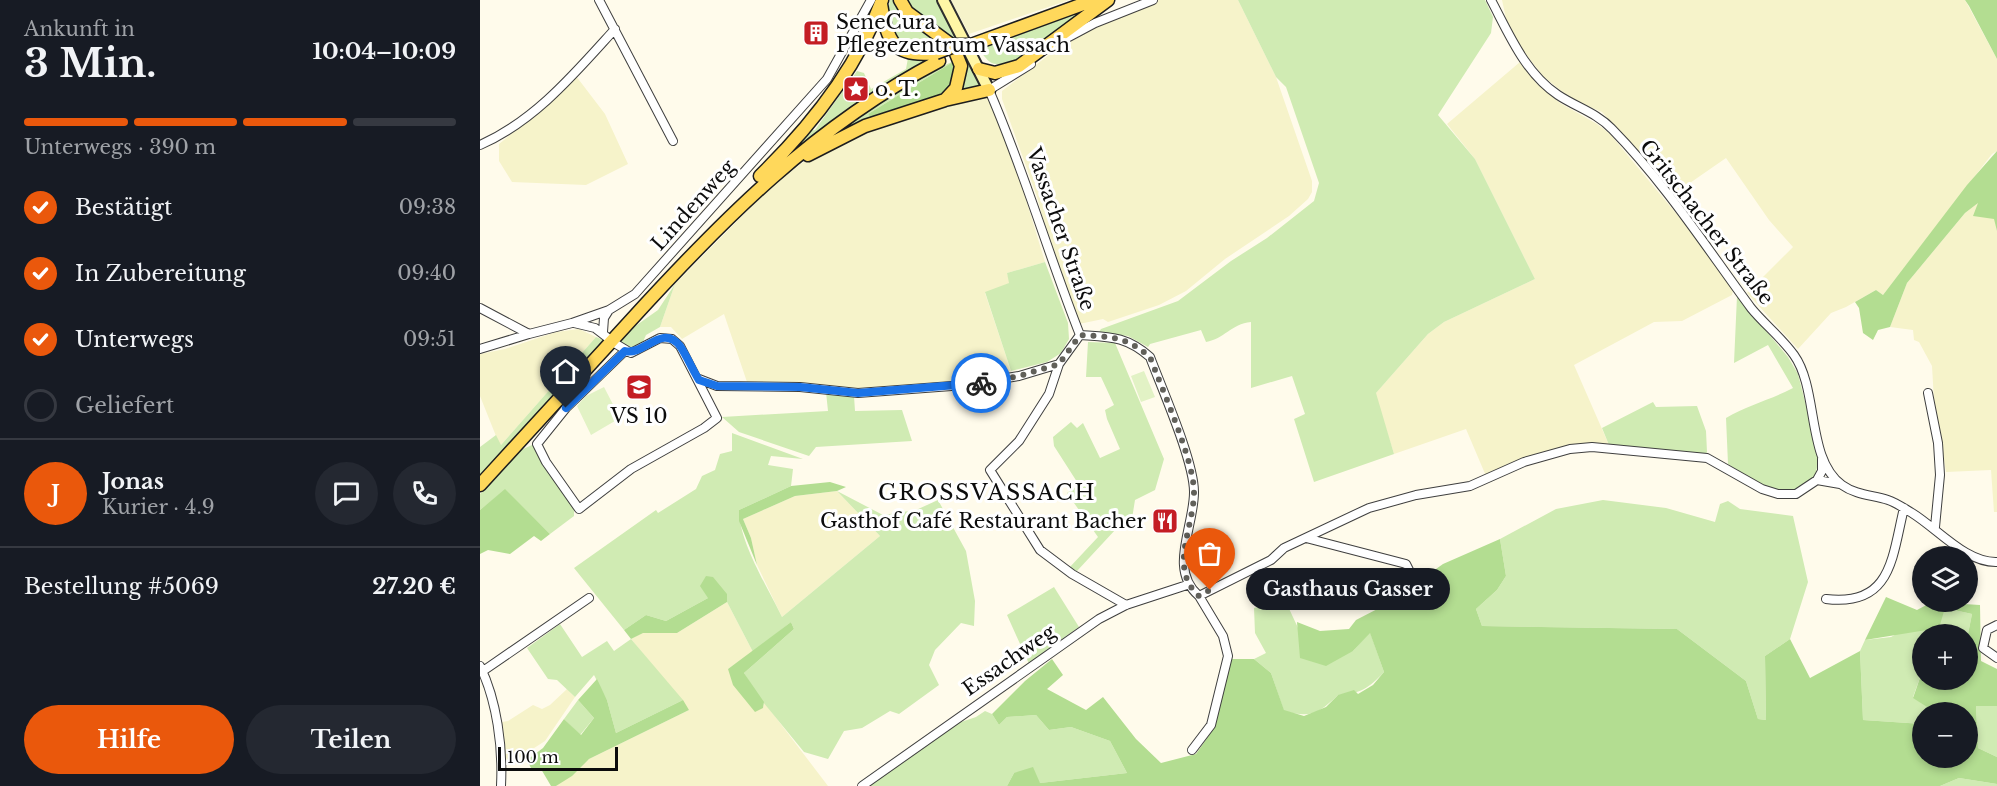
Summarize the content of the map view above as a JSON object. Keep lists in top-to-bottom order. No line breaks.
{"streets":{"main road":["Vassacher Straße"],"street":["Lindenweg","Gritschacher Straße","Essachweg"]},"crossings":[["Vassacher Straße","Essachweg"]],"districts":["GROSSVASSACH"],"places":{"building":["SeneCura Pflegezentrum Vassach"],"place":["o. T."],"school or university":["VS 10"],"restaurant":["Gasthof Café Restaurant Bacher"],"other":["Gasthaus Gasser"]},"scale_bar":"100 m","page":{"heading":["3 Min.","Ankunft in","10:04–10:09"],"panel":["Jonas","Kurier · 4.9","Bestellung #5069","27.20 €"],"bar":"Unterwegs · 390 m","list":[["Bestätigt","09:38"],["In Zubereitung","09:40"],["Unterwegs","09:51"],"Geliefert"],"round":"J","map_buttons":["+","−"],"bubble":"Gasthaus Gasser","buttons":["Hilfe","Teilen"],"scale":"100 m"}}
